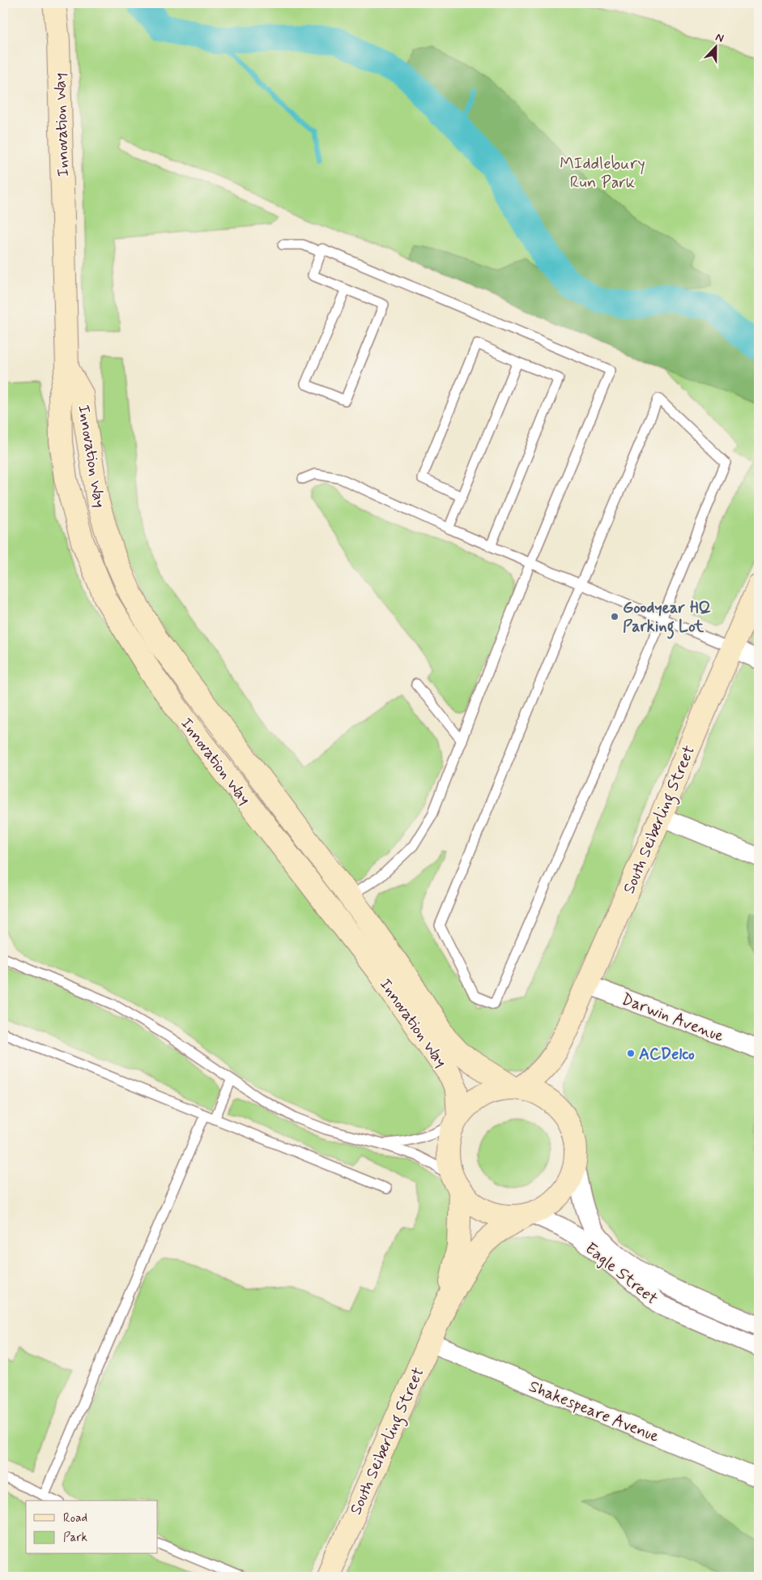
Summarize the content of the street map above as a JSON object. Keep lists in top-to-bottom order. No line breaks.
{"streets":{"main road":["Innovation Way","South Seiberling Street"],"street":["Darwin Avenue","Eagle Street","Shakespeare Avenue"]},"crossings":[["Innovation Way","South Seiberling Street"],["Innovation Way","Eagle Street"],["South Seiberling Street","Darwin Avenue"],["South Seiberling Street","Eagle Street"],["South Seiberling Street","Shakespeare Avenue"]],"parks":["MIddlebury Run Park"],"places":["Goodyear HQ Parking Lot","ACDelco"],"legend":["Road","Park"],"north":"top"}
